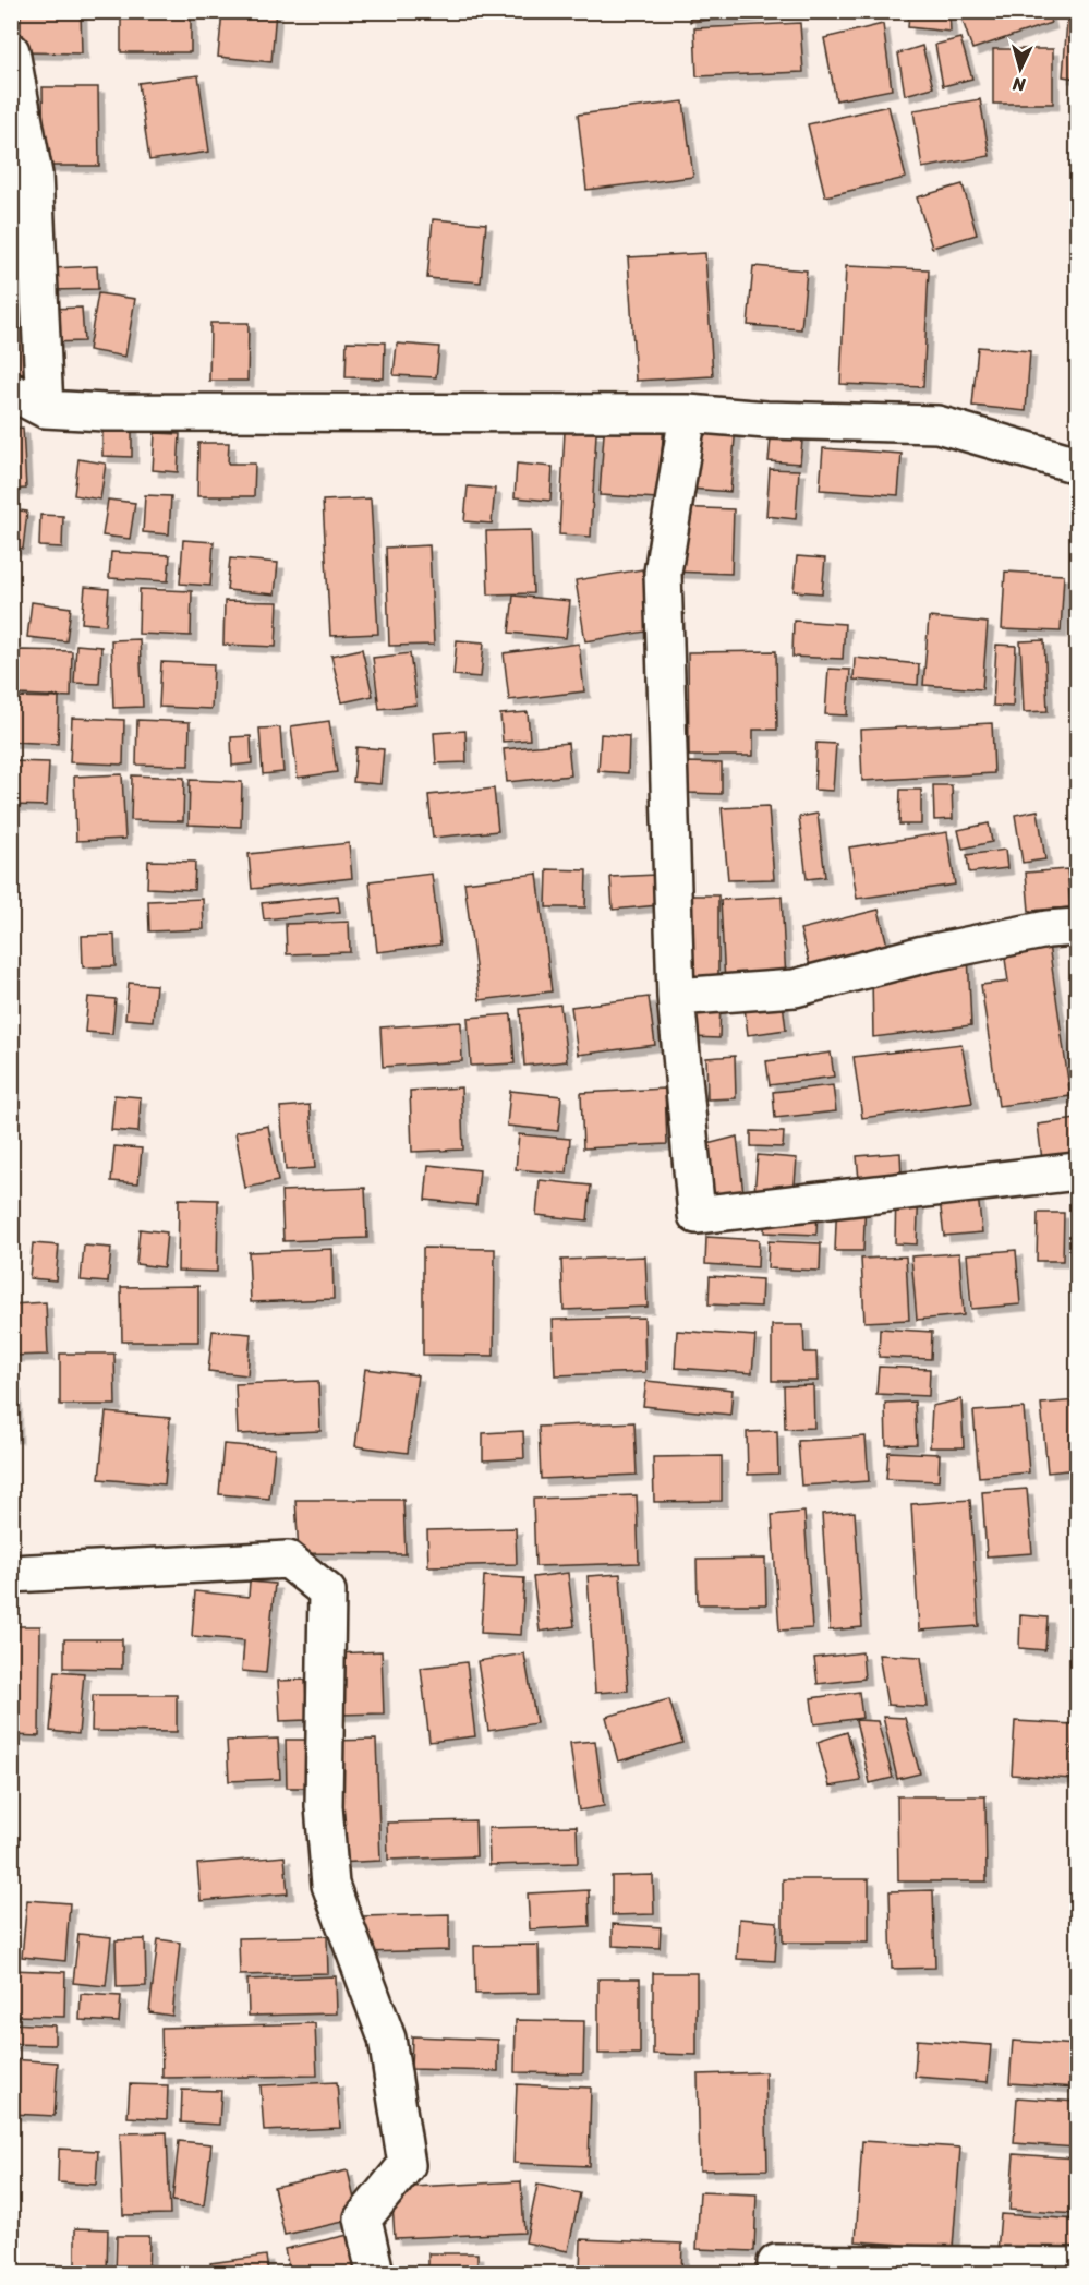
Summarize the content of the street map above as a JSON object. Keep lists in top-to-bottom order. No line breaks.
{"north":"bottom"}
